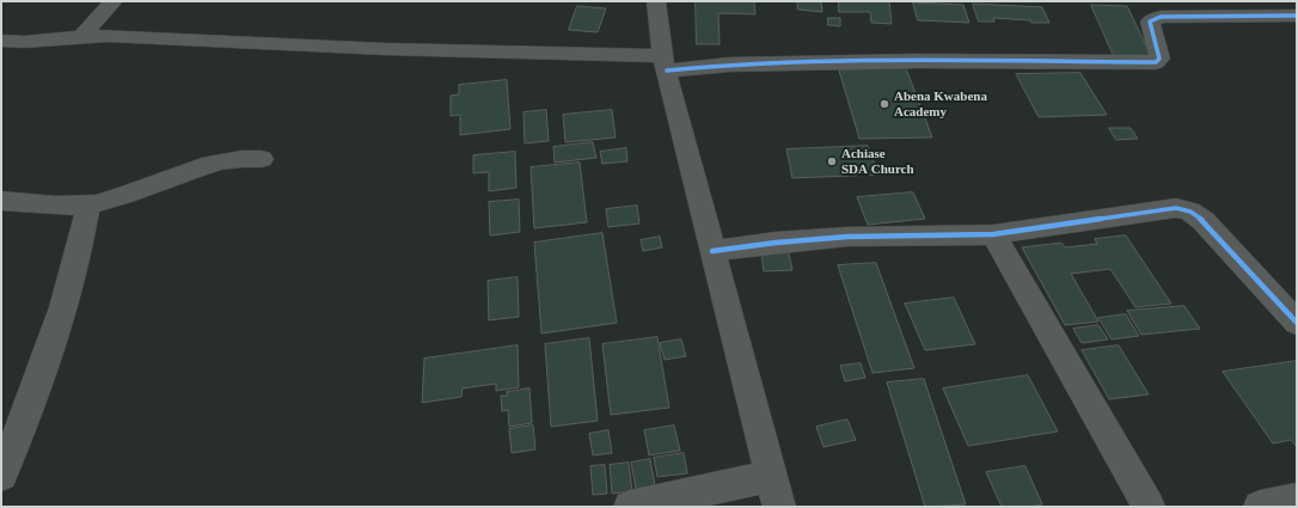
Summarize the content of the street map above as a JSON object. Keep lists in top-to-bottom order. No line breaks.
{"places":["Abena Kwabena Academy","Achiase SDA Church"]}
